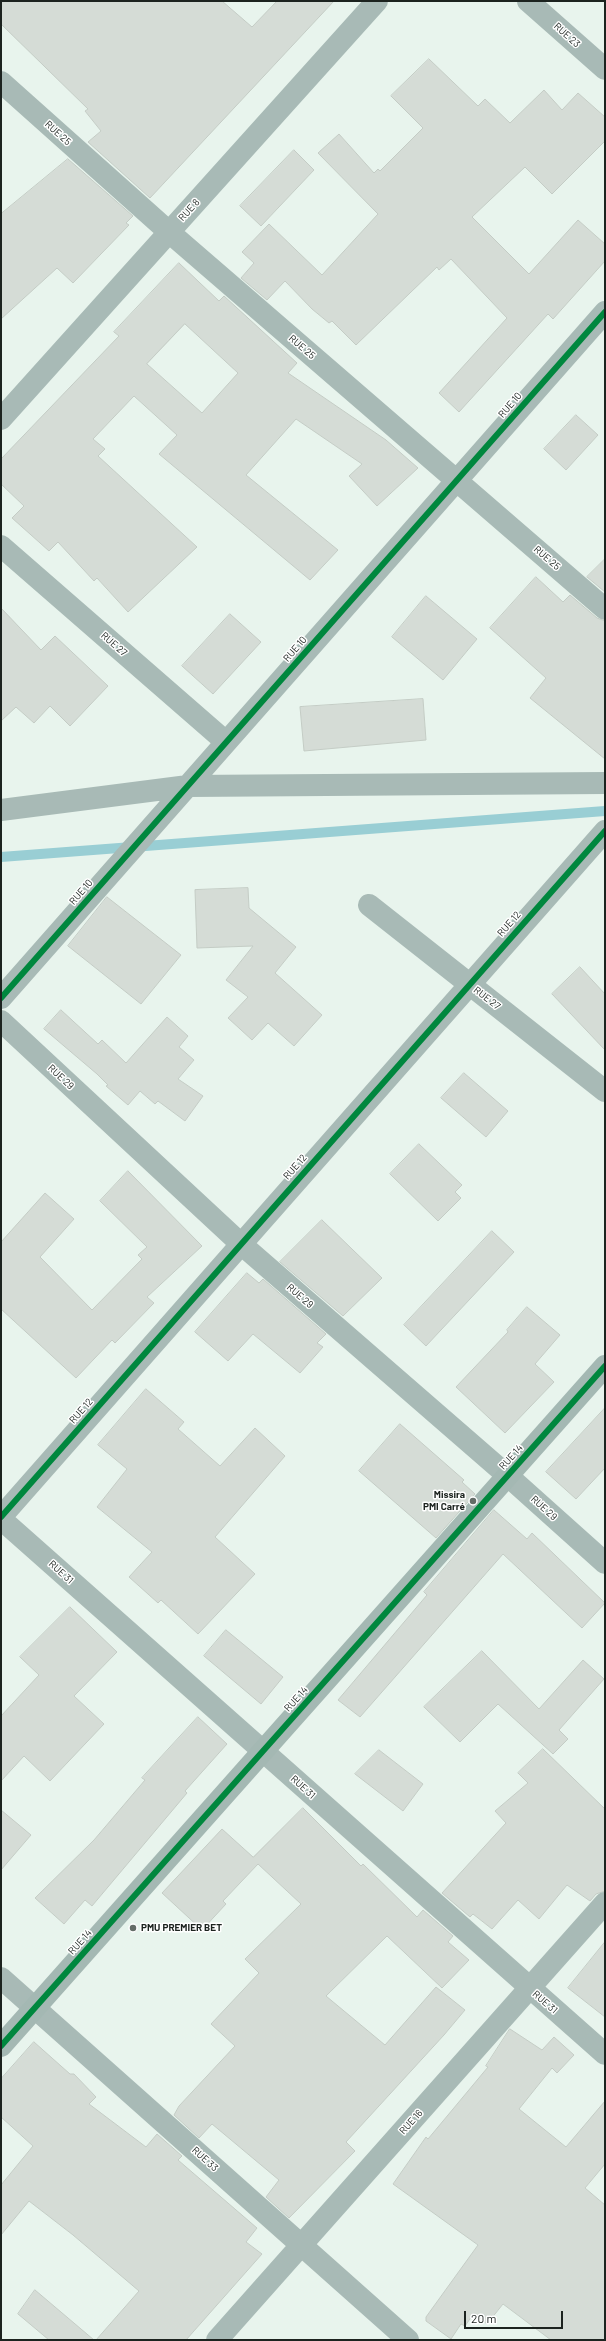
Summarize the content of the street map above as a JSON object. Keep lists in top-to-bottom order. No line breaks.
{"streets":{"street":["RUE 23","RUE 25","RUE 8","RUE 10","RUE 27","RUE 12","RUE 29","RUE 14","RUE 31","RUE 16","RUE 33"]},"crossings":[["RUE 25","RUE 8"],["RUE 25","RUE 10"],["RUE 10","RUE 27"],["RUE 27","RUE 12"],["RUE 12","RUE 29"],["RUE 12","RUE 31"],["RUE 29","RUE 14"],["RUE 14","RUE 31"],["RUE 14","RUE 33"],["RUE 31","RUE 16"],["RUE 16","RUE 33"]],"places":["Missira PMI Carré","PMU PREMIER BET"],"scale_bar":"20 m"}
